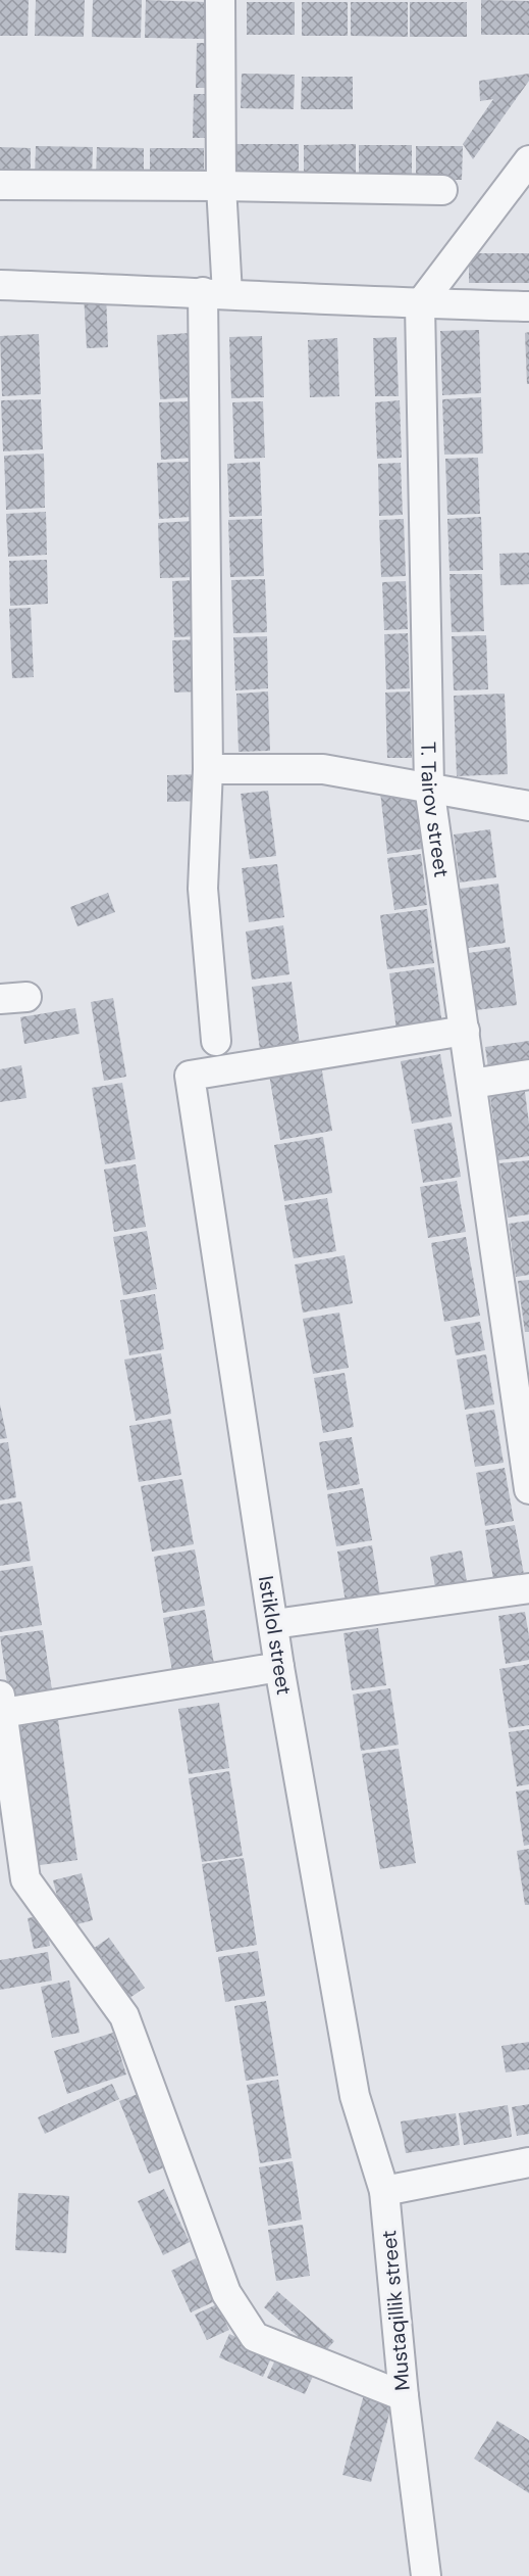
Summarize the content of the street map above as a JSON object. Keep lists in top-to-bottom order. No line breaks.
{"streets":{"street":["T. Tairov street","Istiklol street","Mustaqillik street"]},"crossings":[["T. Tairov street","Istiklol street"],["Istiklol street","Mustaqillik street"]]}
